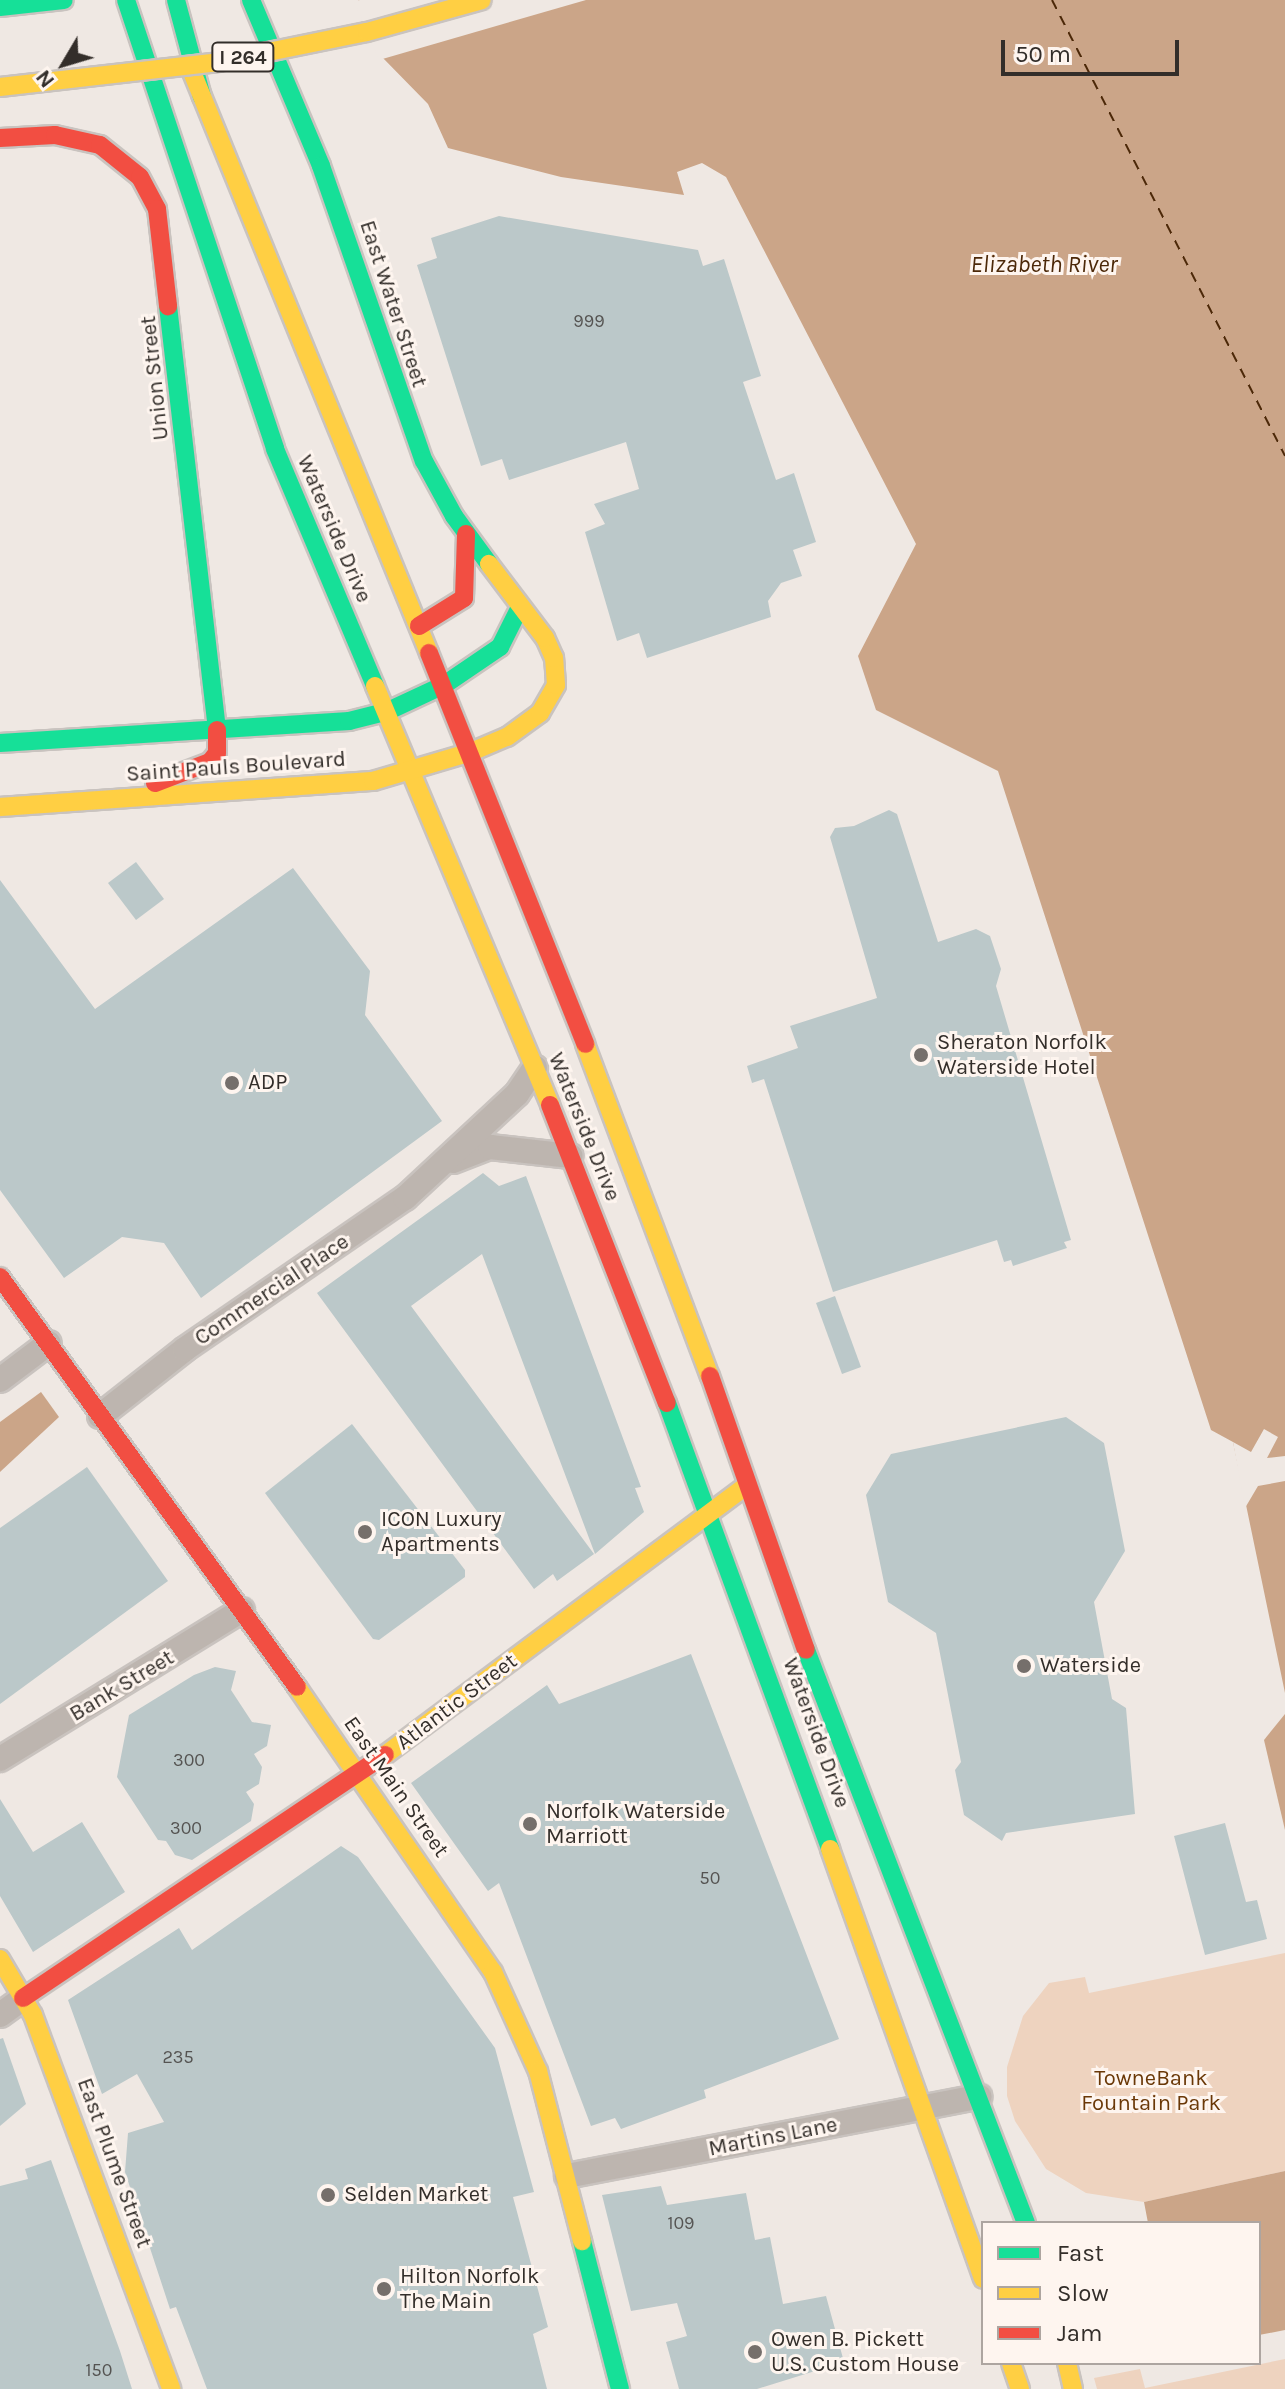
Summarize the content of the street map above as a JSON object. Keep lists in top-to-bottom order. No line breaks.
{"streets":{"main road":["I 264","East Water Street","Union Street","Waterside Drive","Saint Pauls Boulevard","Atlantic Street","East Main Street","East Plume Street"],"street":["Commercial Place","Bank Street","Martins Lane"]},"crossings":[["East Water Street","Waterside Drive"],["East Water Street","Saint Pauls Boulevard"],["Union Street","Saint Pauls Boulevard"],["Waterside Drive","Saint Pauls Boulevard"],["Waterside Drive","Commercial Place"],["Waterside Drive","Atlantic Street"],["Waterside Drive","Martins Lane"],["Commercial Place","East Main Street"],["Bank Street","East Main Street"],["Atlantic Street","East Main Street"],["Atlantic Street","East Plume Street"],["East Main Street","Martins Lane"]],"water":["Elizabeth River"],"parks":["TowneBank Fountain Park"],"places":["Sheraton Norfolk Waterside Hotel","ADP","ICON Luxury Apartments","Waterside","Norfolk Waterside Marriott","Selden Market","Hilton Norfolk The Main","Owen B. Pickett U.S. Custom House"],"house_numbers":["999","300","300","50","235","109","150"],"legend":["Fast","Slow","Jam"],"scale_bar":"50 m","north":"bottom left"}
